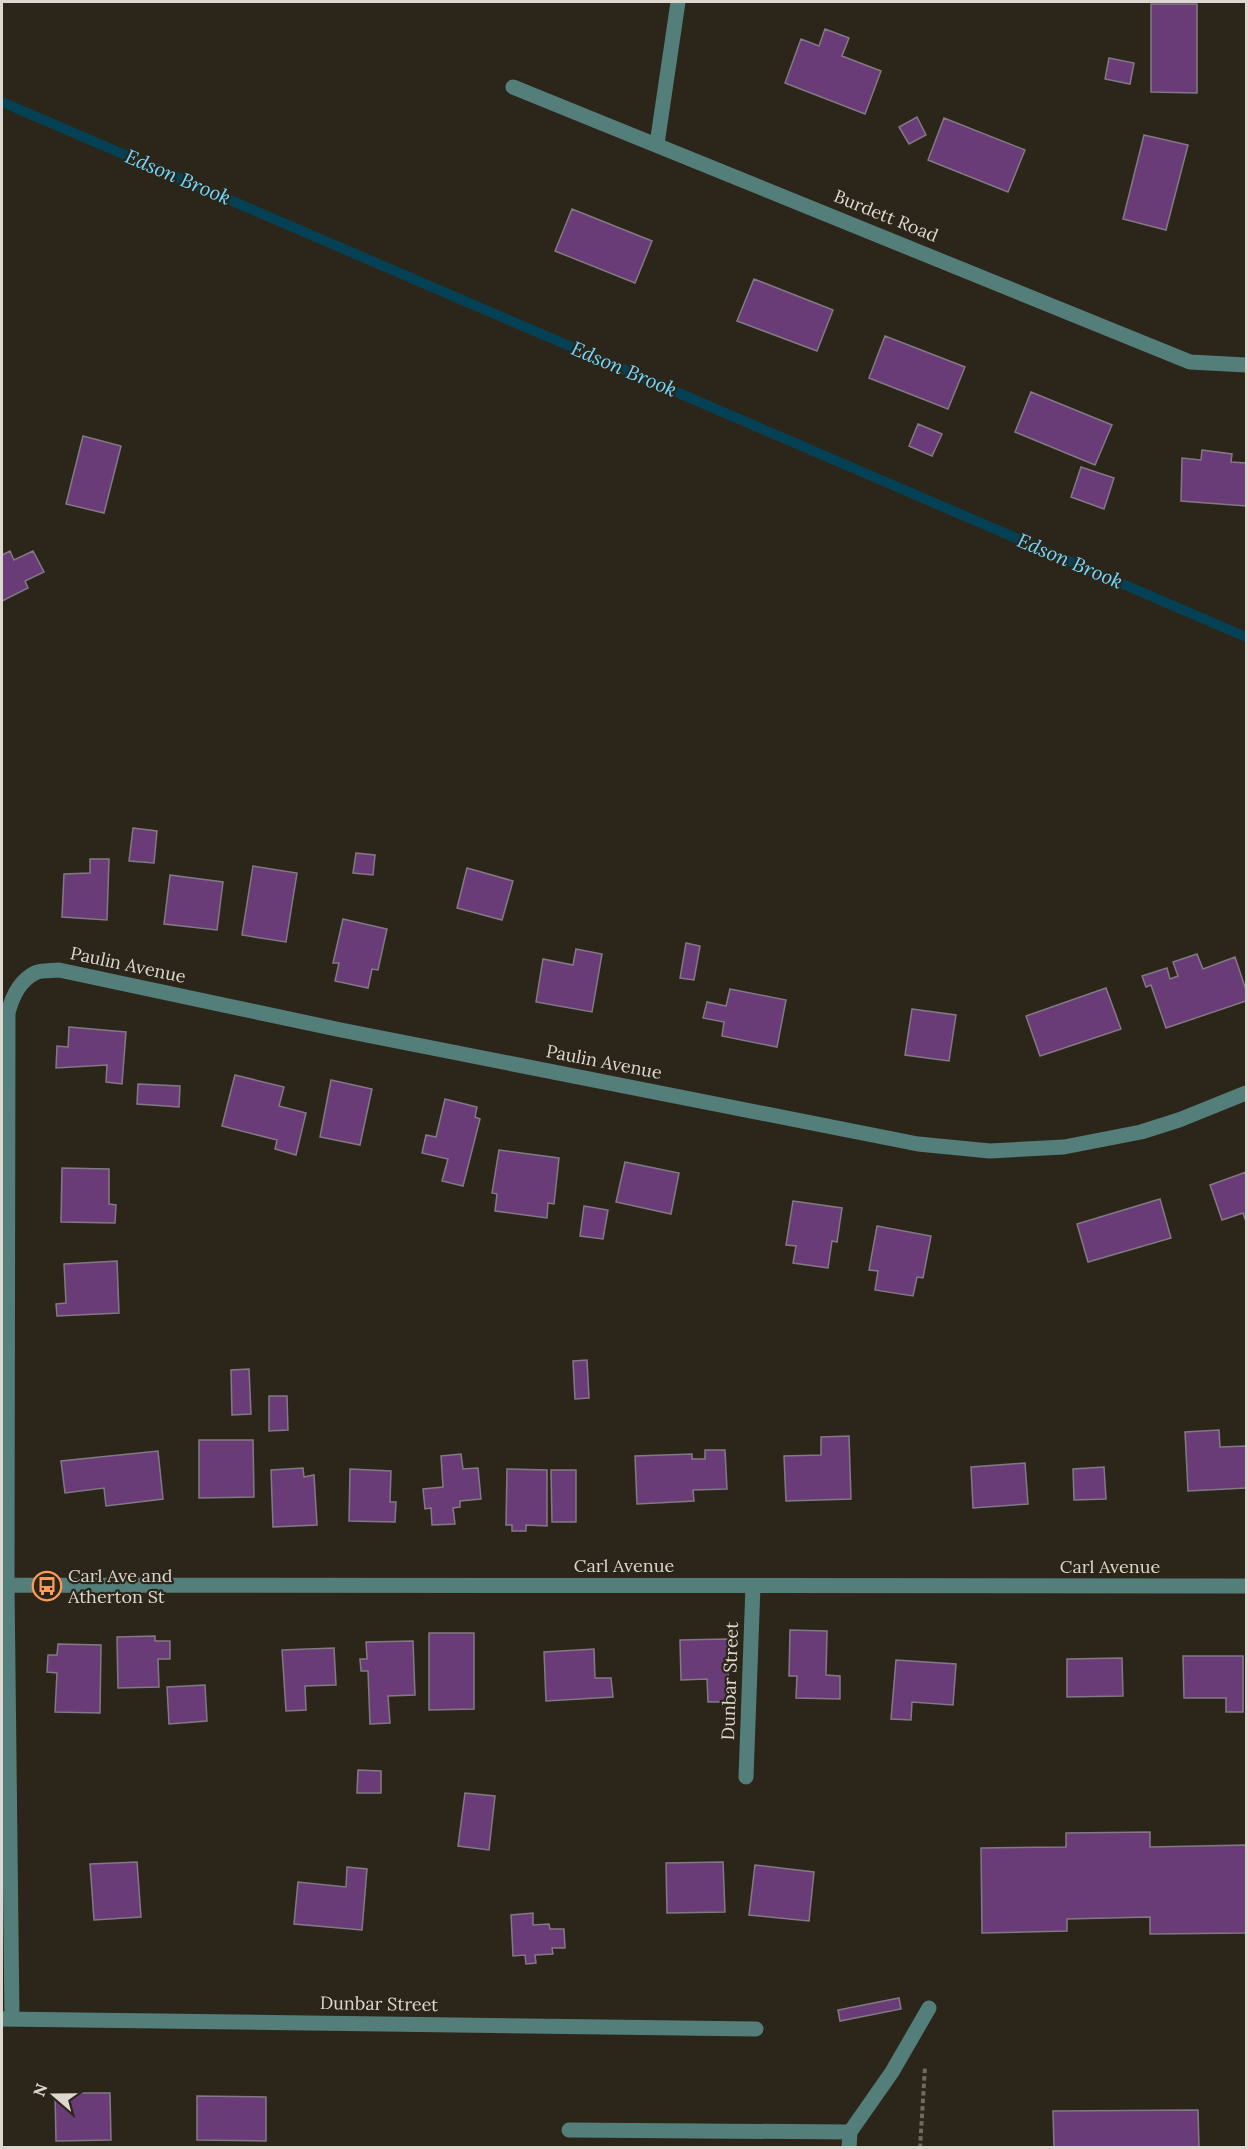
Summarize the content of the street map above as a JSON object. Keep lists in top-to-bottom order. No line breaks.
{"streets":{"street":["Burdett Road","Paulin Avenue","Carl Avenue","Dunbar Street"]},"crossings":[["Paulin Avenue","Carl Avenue"],["Paulin Avenue","Dunbar Street"],["Carl Avenue","Dunbar Street"]],"water":["Edson Brook"],"places":{"bus stop":["Carl Ave and Atherton St"]},"north":"left"}
